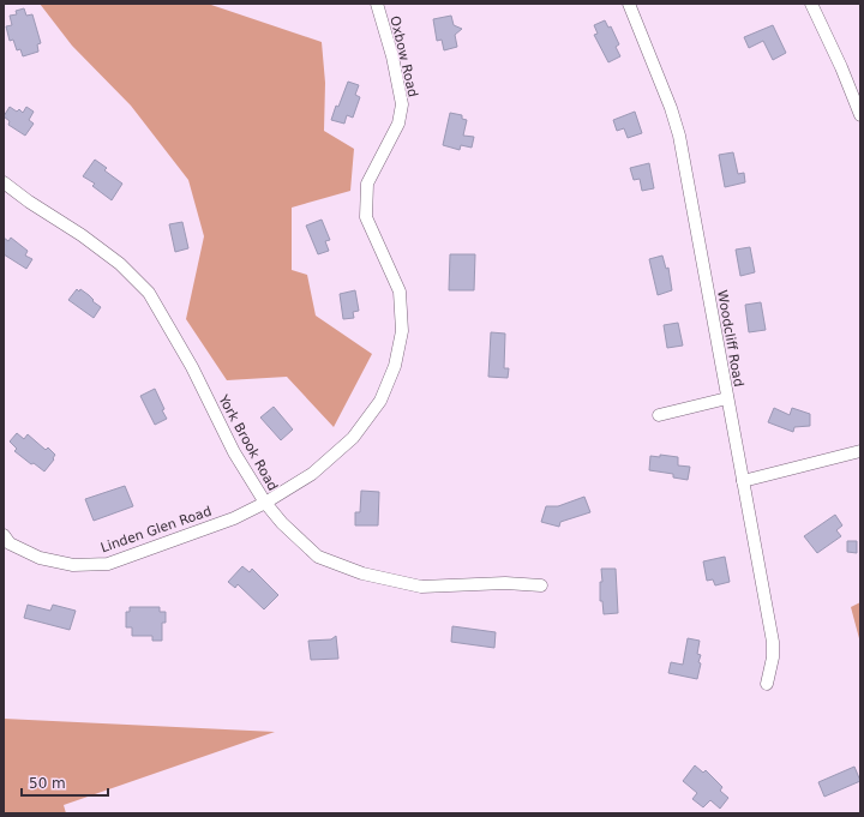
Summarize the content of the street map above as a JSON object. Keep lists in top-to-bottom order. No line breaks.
{"streets":{"street":["Oxbow Road","Woodcliff Road","York Brook Road","Linden Glen Road"]},"crossings":[["Oxbow Road","York Brook Road"],["Oxbow Road","Linden Glen Road"],["York Brook Road","Linden Glen Road"]],"scale_bar":"50 m"}
